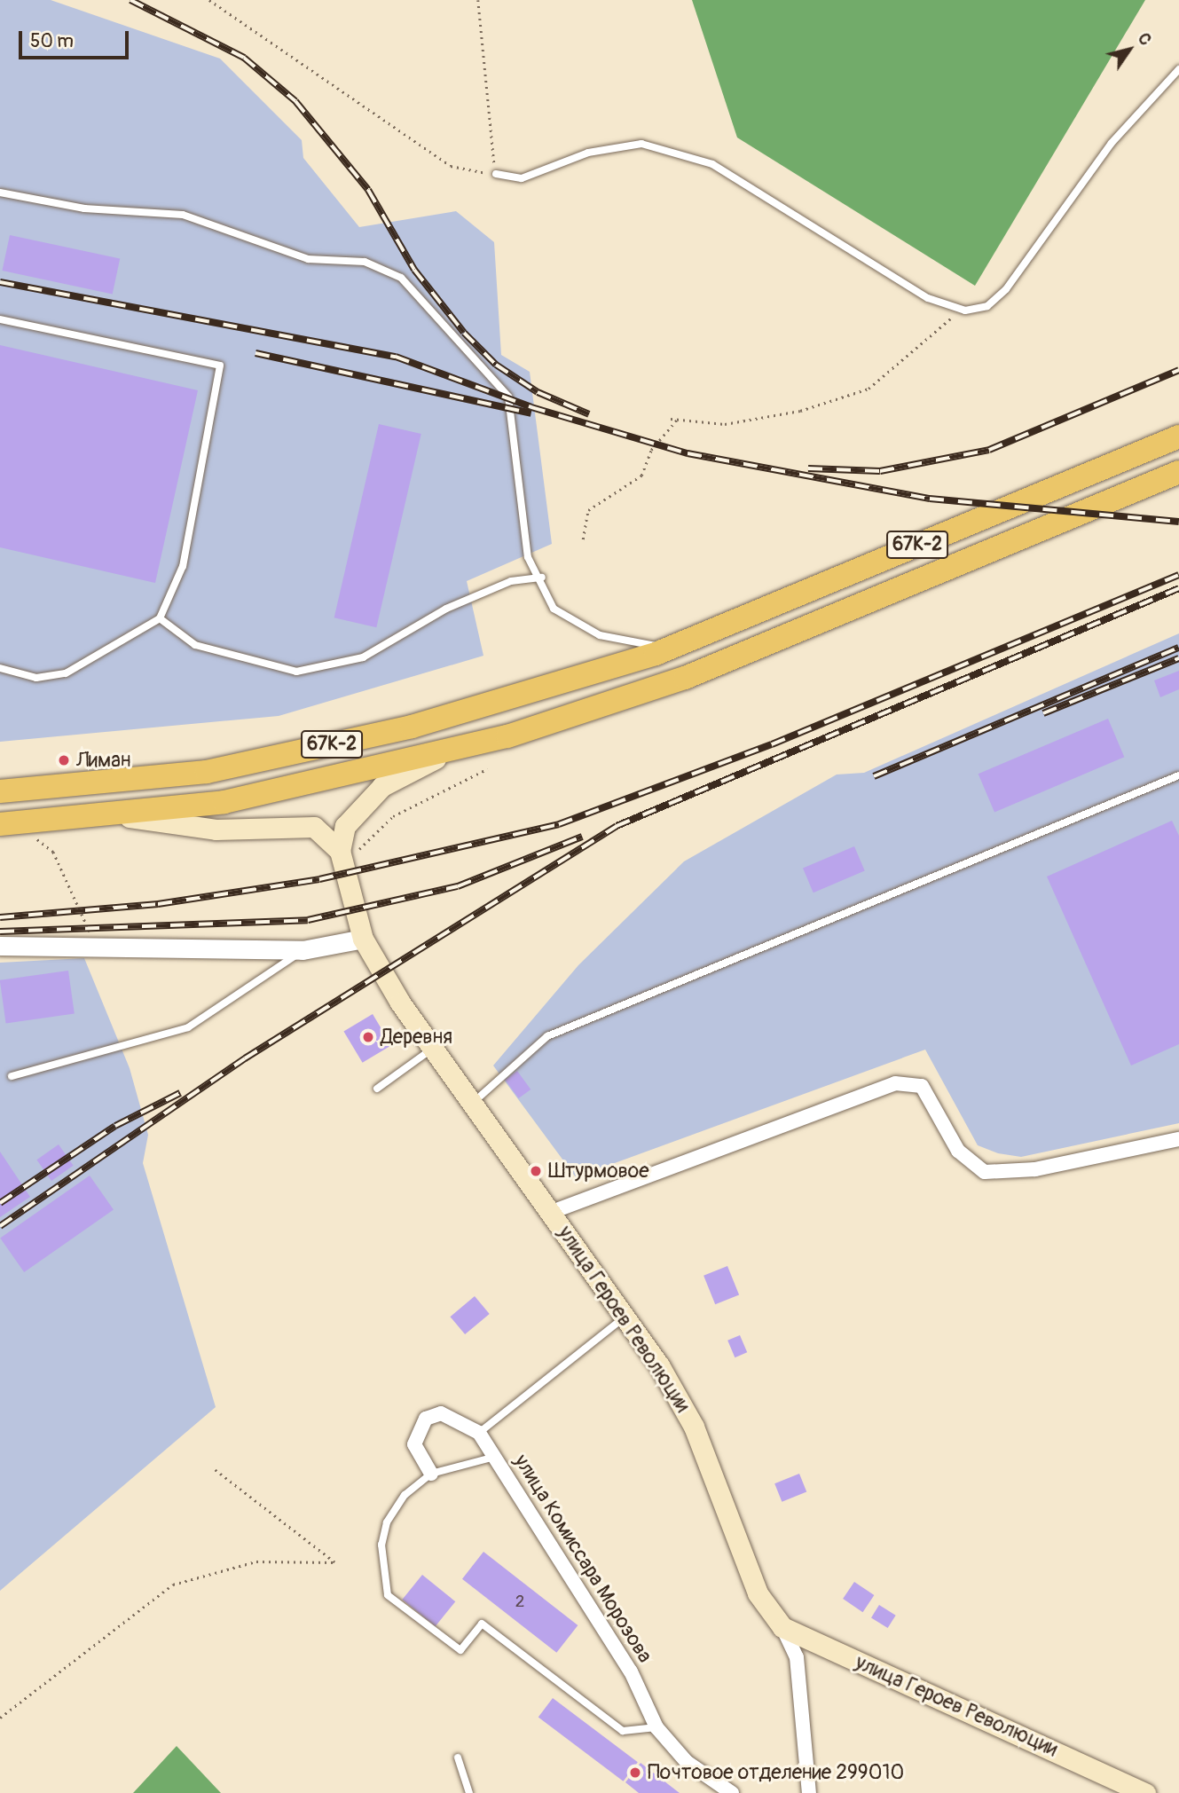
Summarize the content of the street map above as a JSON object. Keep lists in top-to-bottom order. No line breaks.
{"streets":{"highway":["67К-2"],"main road":["улица Героев Революции"],"street":["улица Комиссара Морозова"]},"places":["Лиман","Деревня","Штурмовое","Почтовое отделение 299010"],"house_numbers":["2"],"scale_bar":"50 m","north":"top right"}
